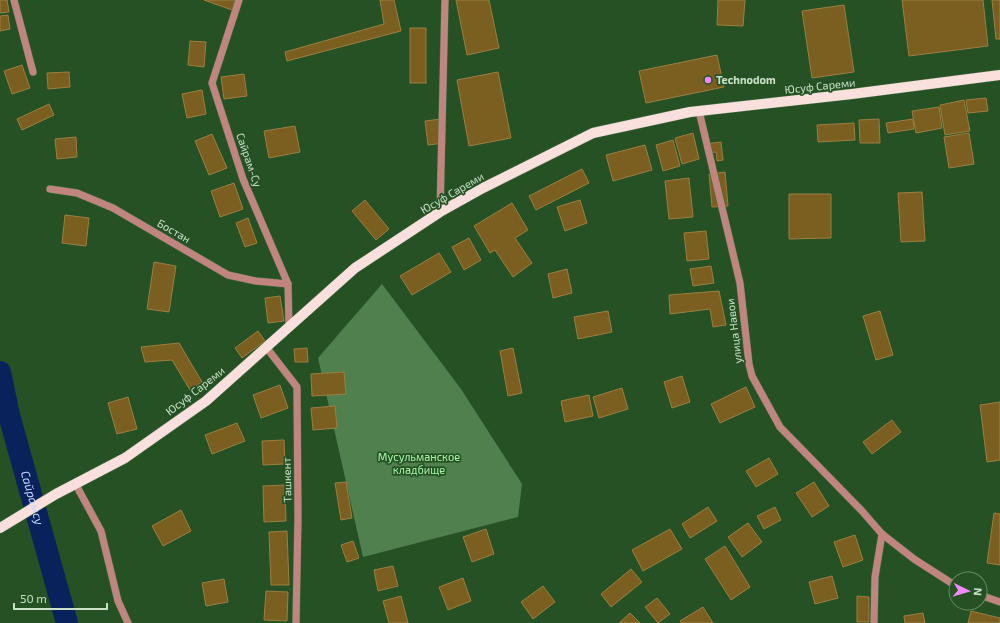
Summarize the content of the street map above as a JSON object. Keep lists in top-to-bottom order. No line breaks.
{"streets":{"main road":["Юсуф Сареми"],"street":["Сайрам-Су","Бостан","улица Навои","Ташкент"]},"crossings":[["Юсуф Сареми","Сайрам-Су"],["Юсуф Сареми","улица Навои"],["Юсуф Сареми","Ташкент"],["Сайрам-Су","Бостан"]],"water":["Сайрамсу"],"parks":["Мусульманское кладбище"],"places":["Technodom"],"scale_bar":"50 m","north":"right"}
